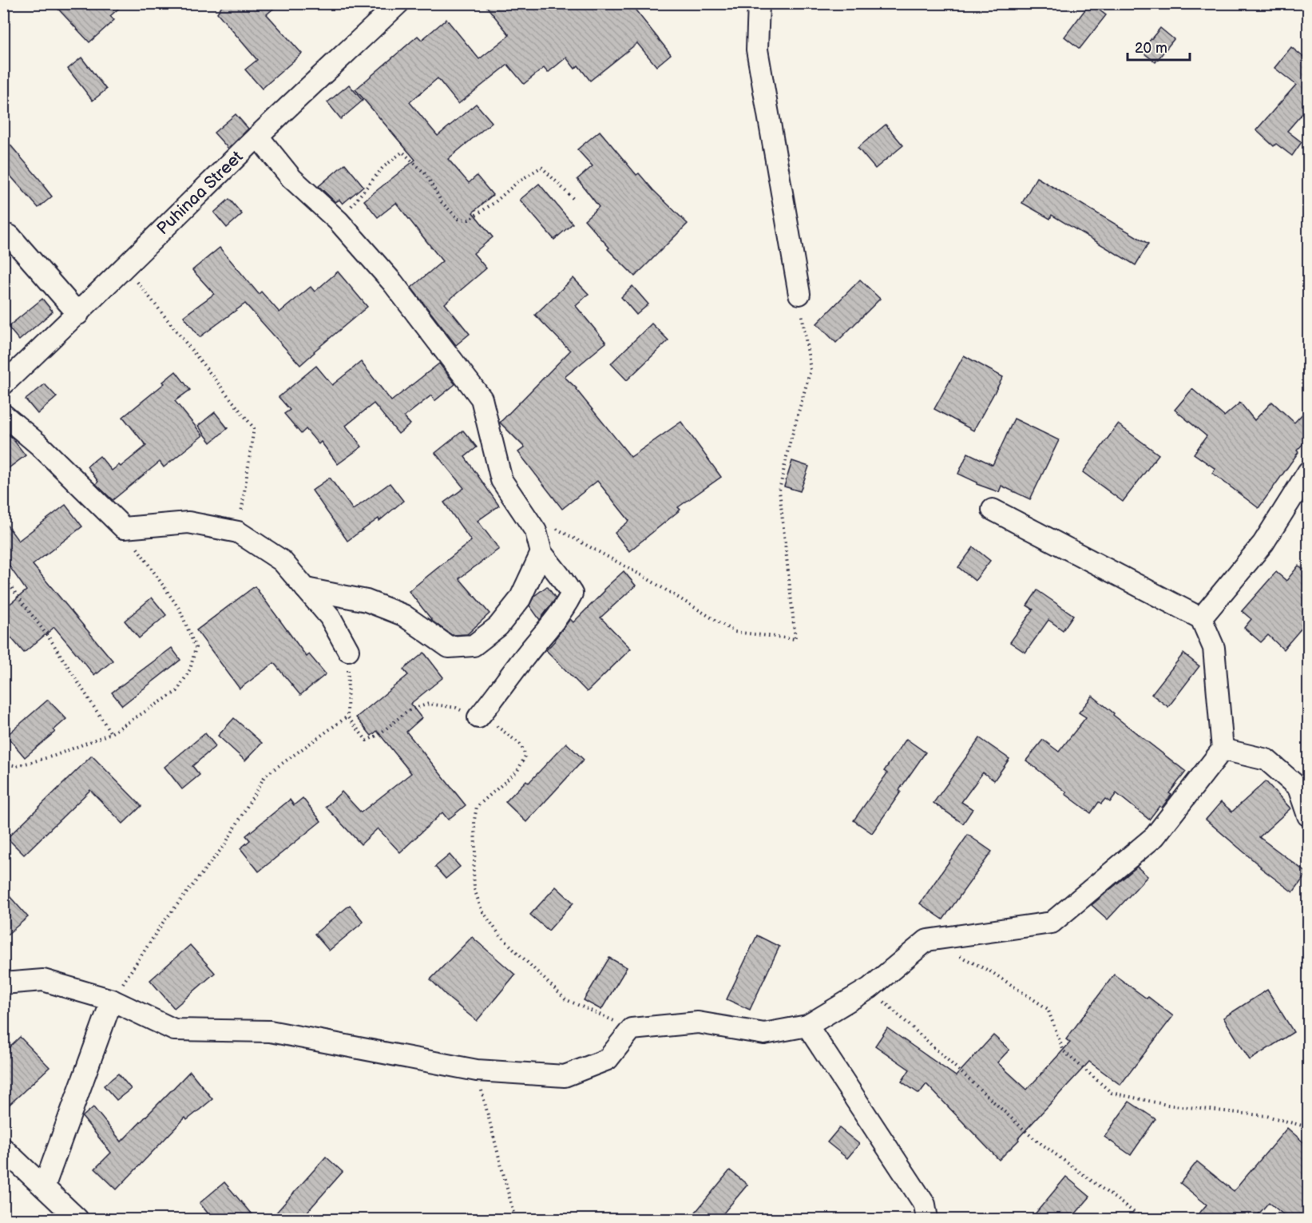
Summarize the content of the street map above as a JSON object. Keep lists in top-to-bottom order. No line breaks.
{"streets":{"street":["Puhinaa Street"]},"scale_bar":"20 m"}
